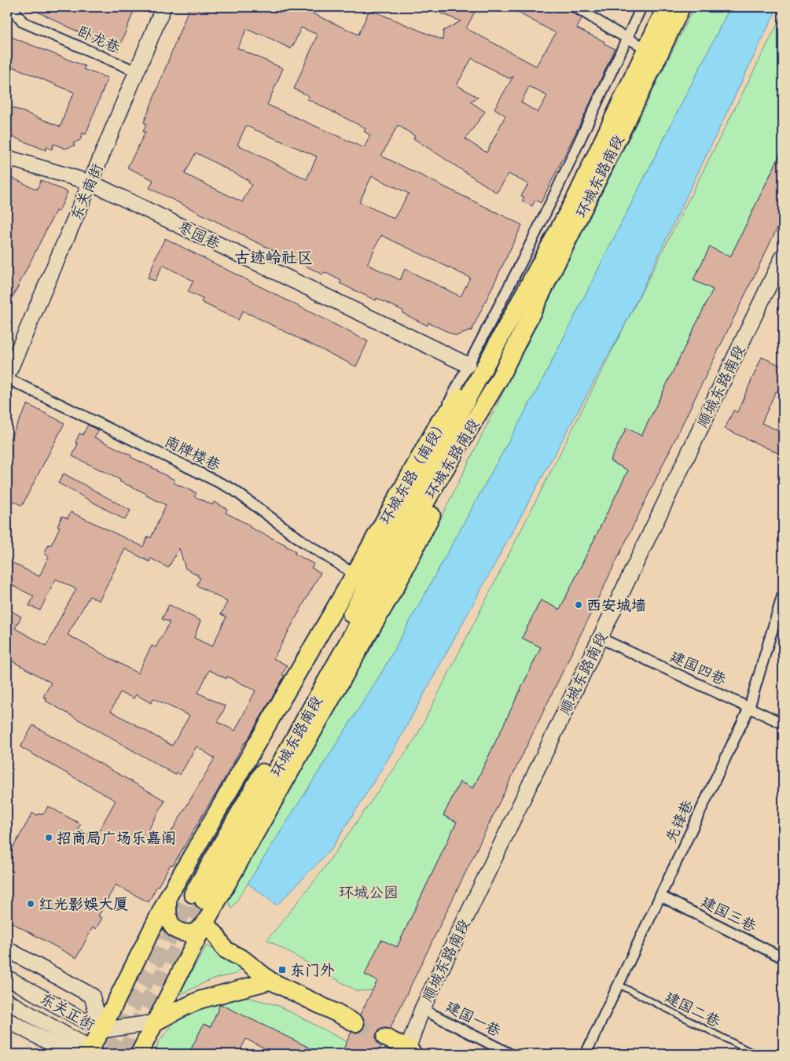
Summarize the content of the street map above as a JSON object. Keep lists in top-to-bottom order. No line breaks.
{"streets":{"main road":["环城东路南段","环城东路（南段）"],"street":["卧龙巷","东关南街","枣园巷","顺城东路南段","南牌楼巷","建国四巷","先锋巷","建国三巷","东关正街","建国一巷"],"lane":["建国二巷"]},"crossings":[["卧龙巷","东关南街"],["环城东路南段","枣园巷"],["环城东路南段","环城东路（南段）"],["东关南街","枣园巷"],["东关南街","南牌楼巷"],["枣园巷","环城东路（南段）"],["顺城东路南段","建国四巷"],["顺城东路南段","建国一巷"],["南牌楼巷","环城东路（南段）"],["环城东路（南段）","东关正街"],["建国四巷","先锋巷"],["先锋巷","建国三巷"],["先锋巷","建国二巷"]],"districts":["古迹岭社区"],"parks":["环城公园"],"places":{"other":["西安城墙","招商局广场乐嘉阁","红光影娱大厦"],"transit":["东门外"]}}
